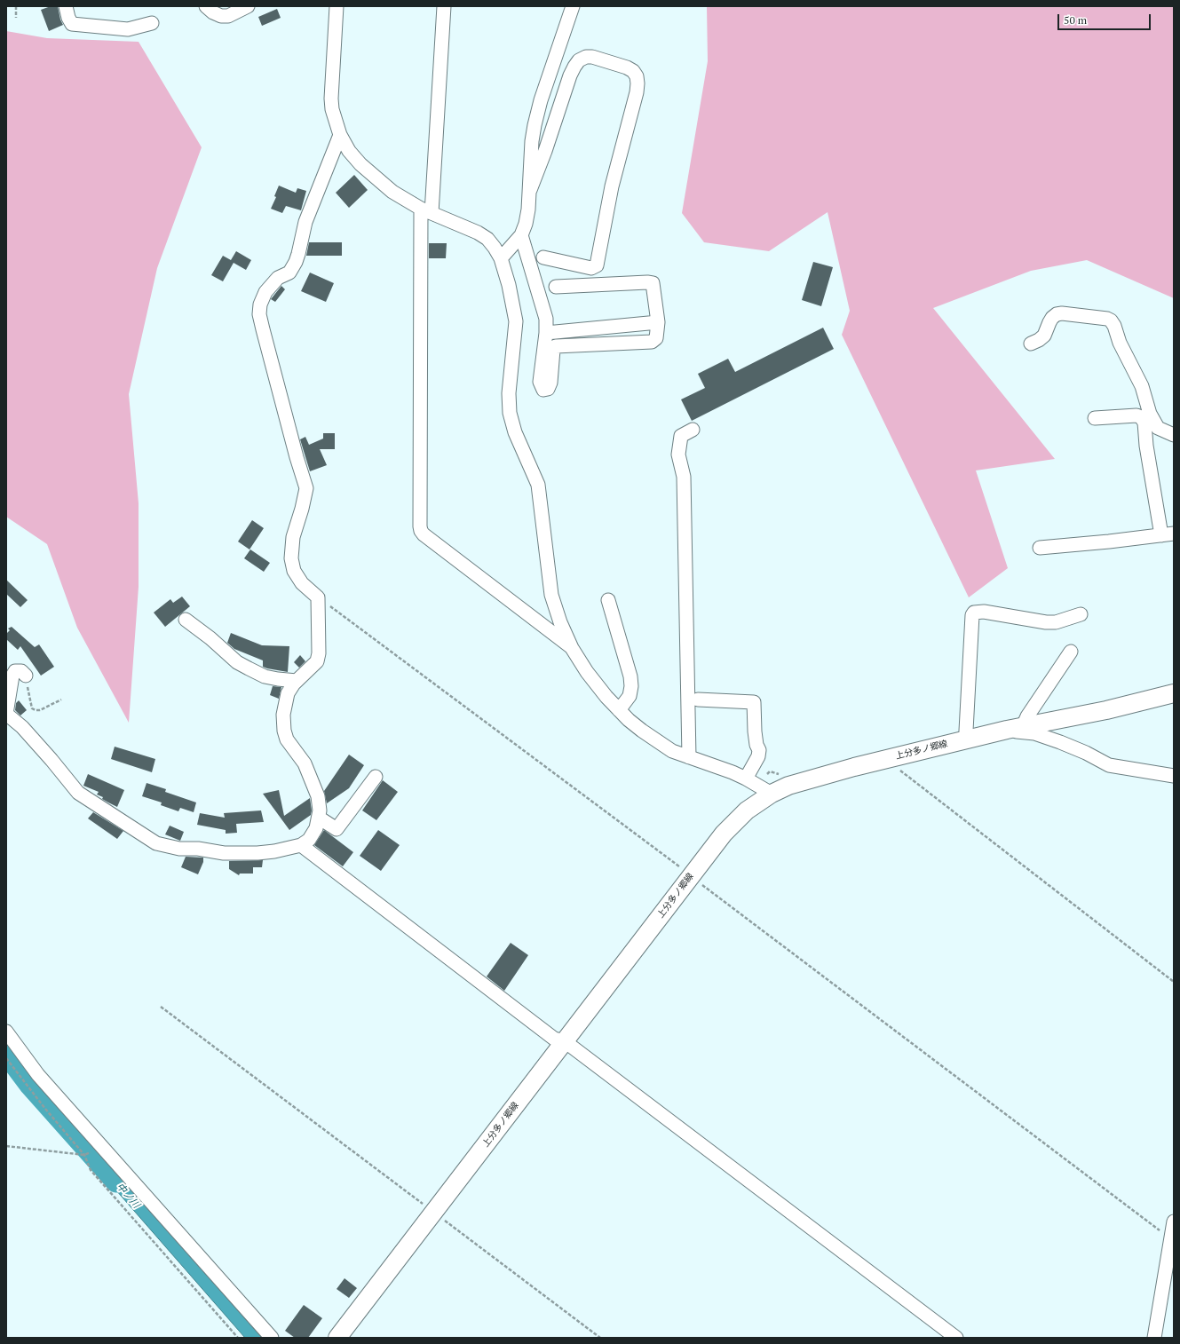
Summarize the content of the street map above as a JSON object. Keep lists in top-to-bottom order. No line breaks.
{"streets":{"main road":["上分多ノ郷線"]},"water":["中ノ川"],"scale_bar":"50 m"}
